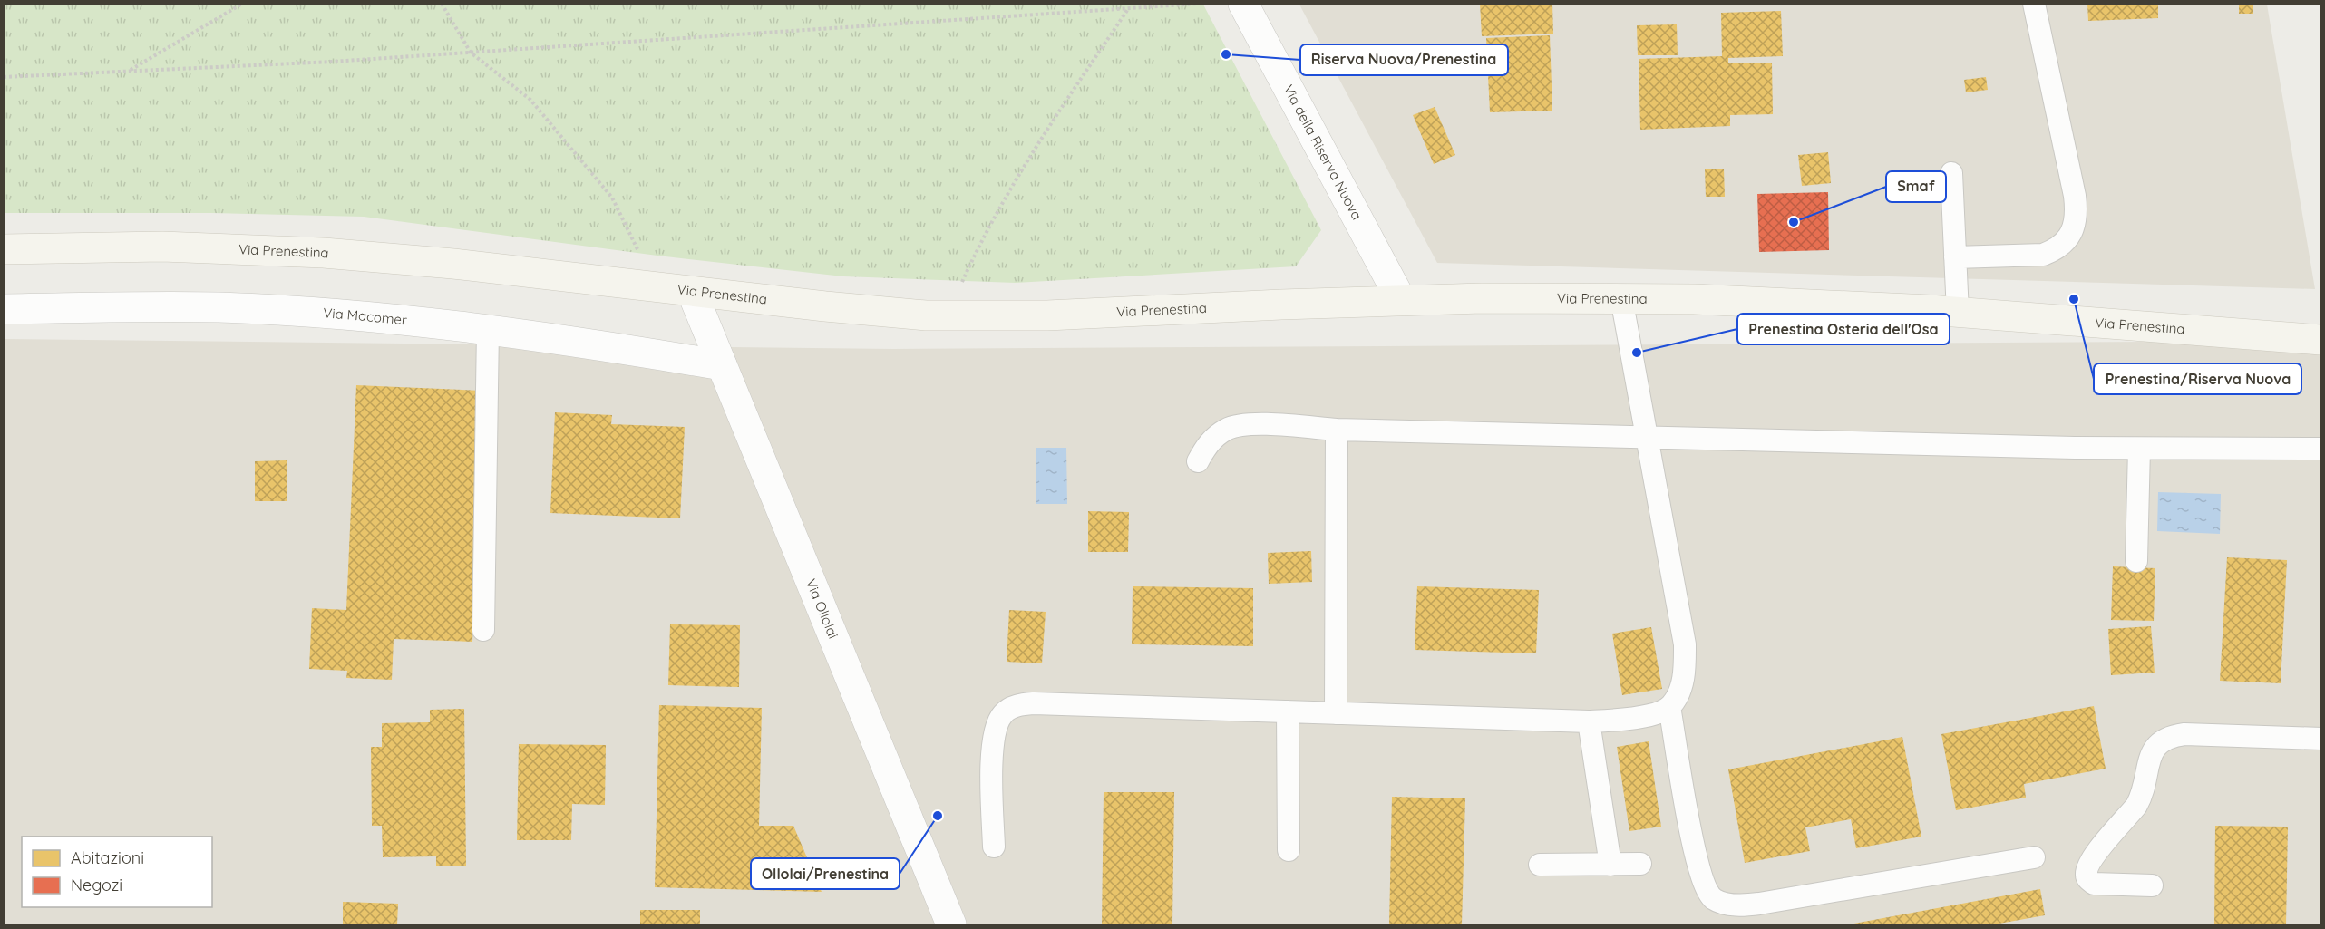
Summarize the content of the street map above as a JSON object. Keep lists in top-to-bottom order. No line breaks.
{"streets":{"main road":["Via Prenestina"],"street":["Via della Riserva Nuova","Via Macomer","Via Ollolai"]},"crossings":[["Via della Riserva Nuova","Via Prenestina"],["Via Prenestina","Via Ollolai"],["Via Macomer","Via Ollolai"]],"places":["Riserva Nuova/Prenestina","Smaf","Prenestina/Riserva Nuova","Prenestina Osteria dell'Osa","Ollolai/Prenestina"],"legend":["Abitazioni","Negozi"]}
